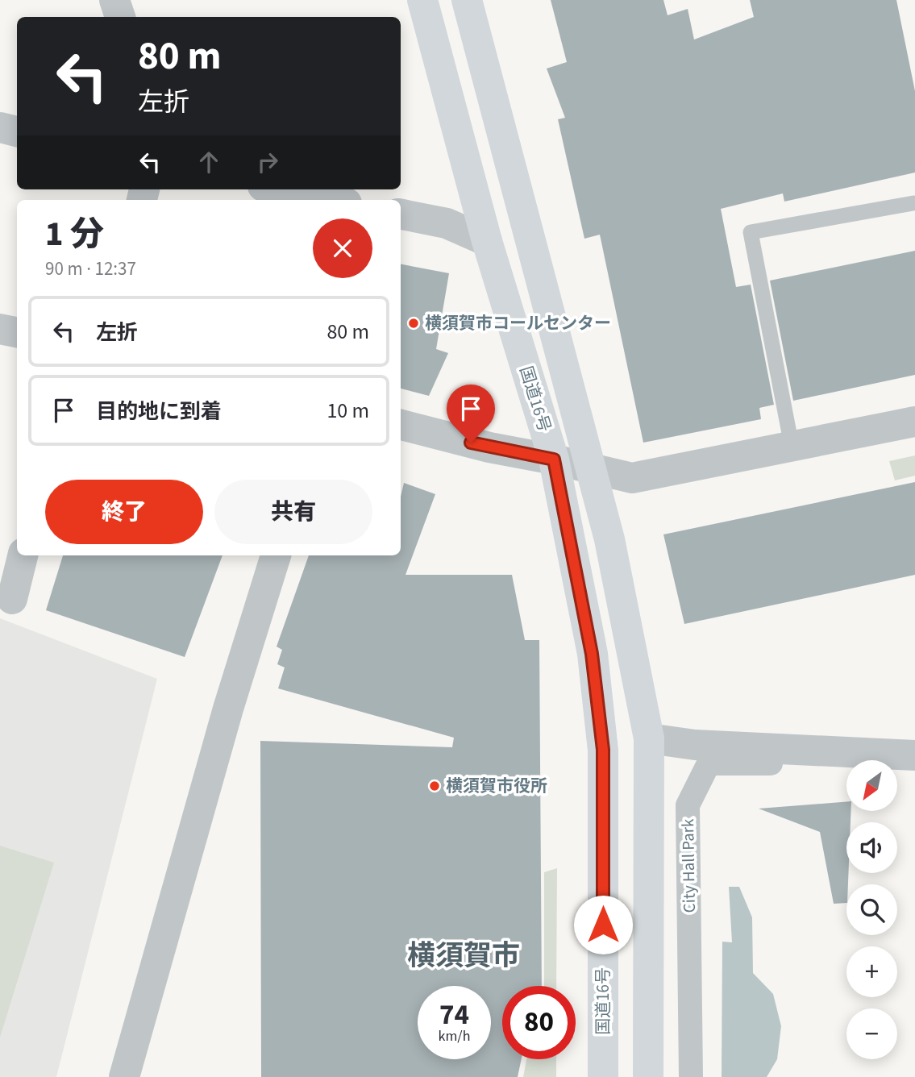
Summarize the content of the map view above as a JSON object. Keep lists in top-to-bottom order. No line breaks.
{"streets":{"highway":["国道16号"],"street":["City Hall Park"]},"districts":["横須賀市"],"places":["横須賀市コールセンター","横須賀市役所"],"north":"bottom left","page":{"turn":["80 m","左折"],"heading":["1 分","90 m · 12:37"],"list":[{"name":"左折","value":"80 m"},{"name":"目的地に到着","value":"10 m"}],"buttons":["終了","共有"],"map_buttons":["+","−"],"speed":"74 km/h","limit":"80"}}
